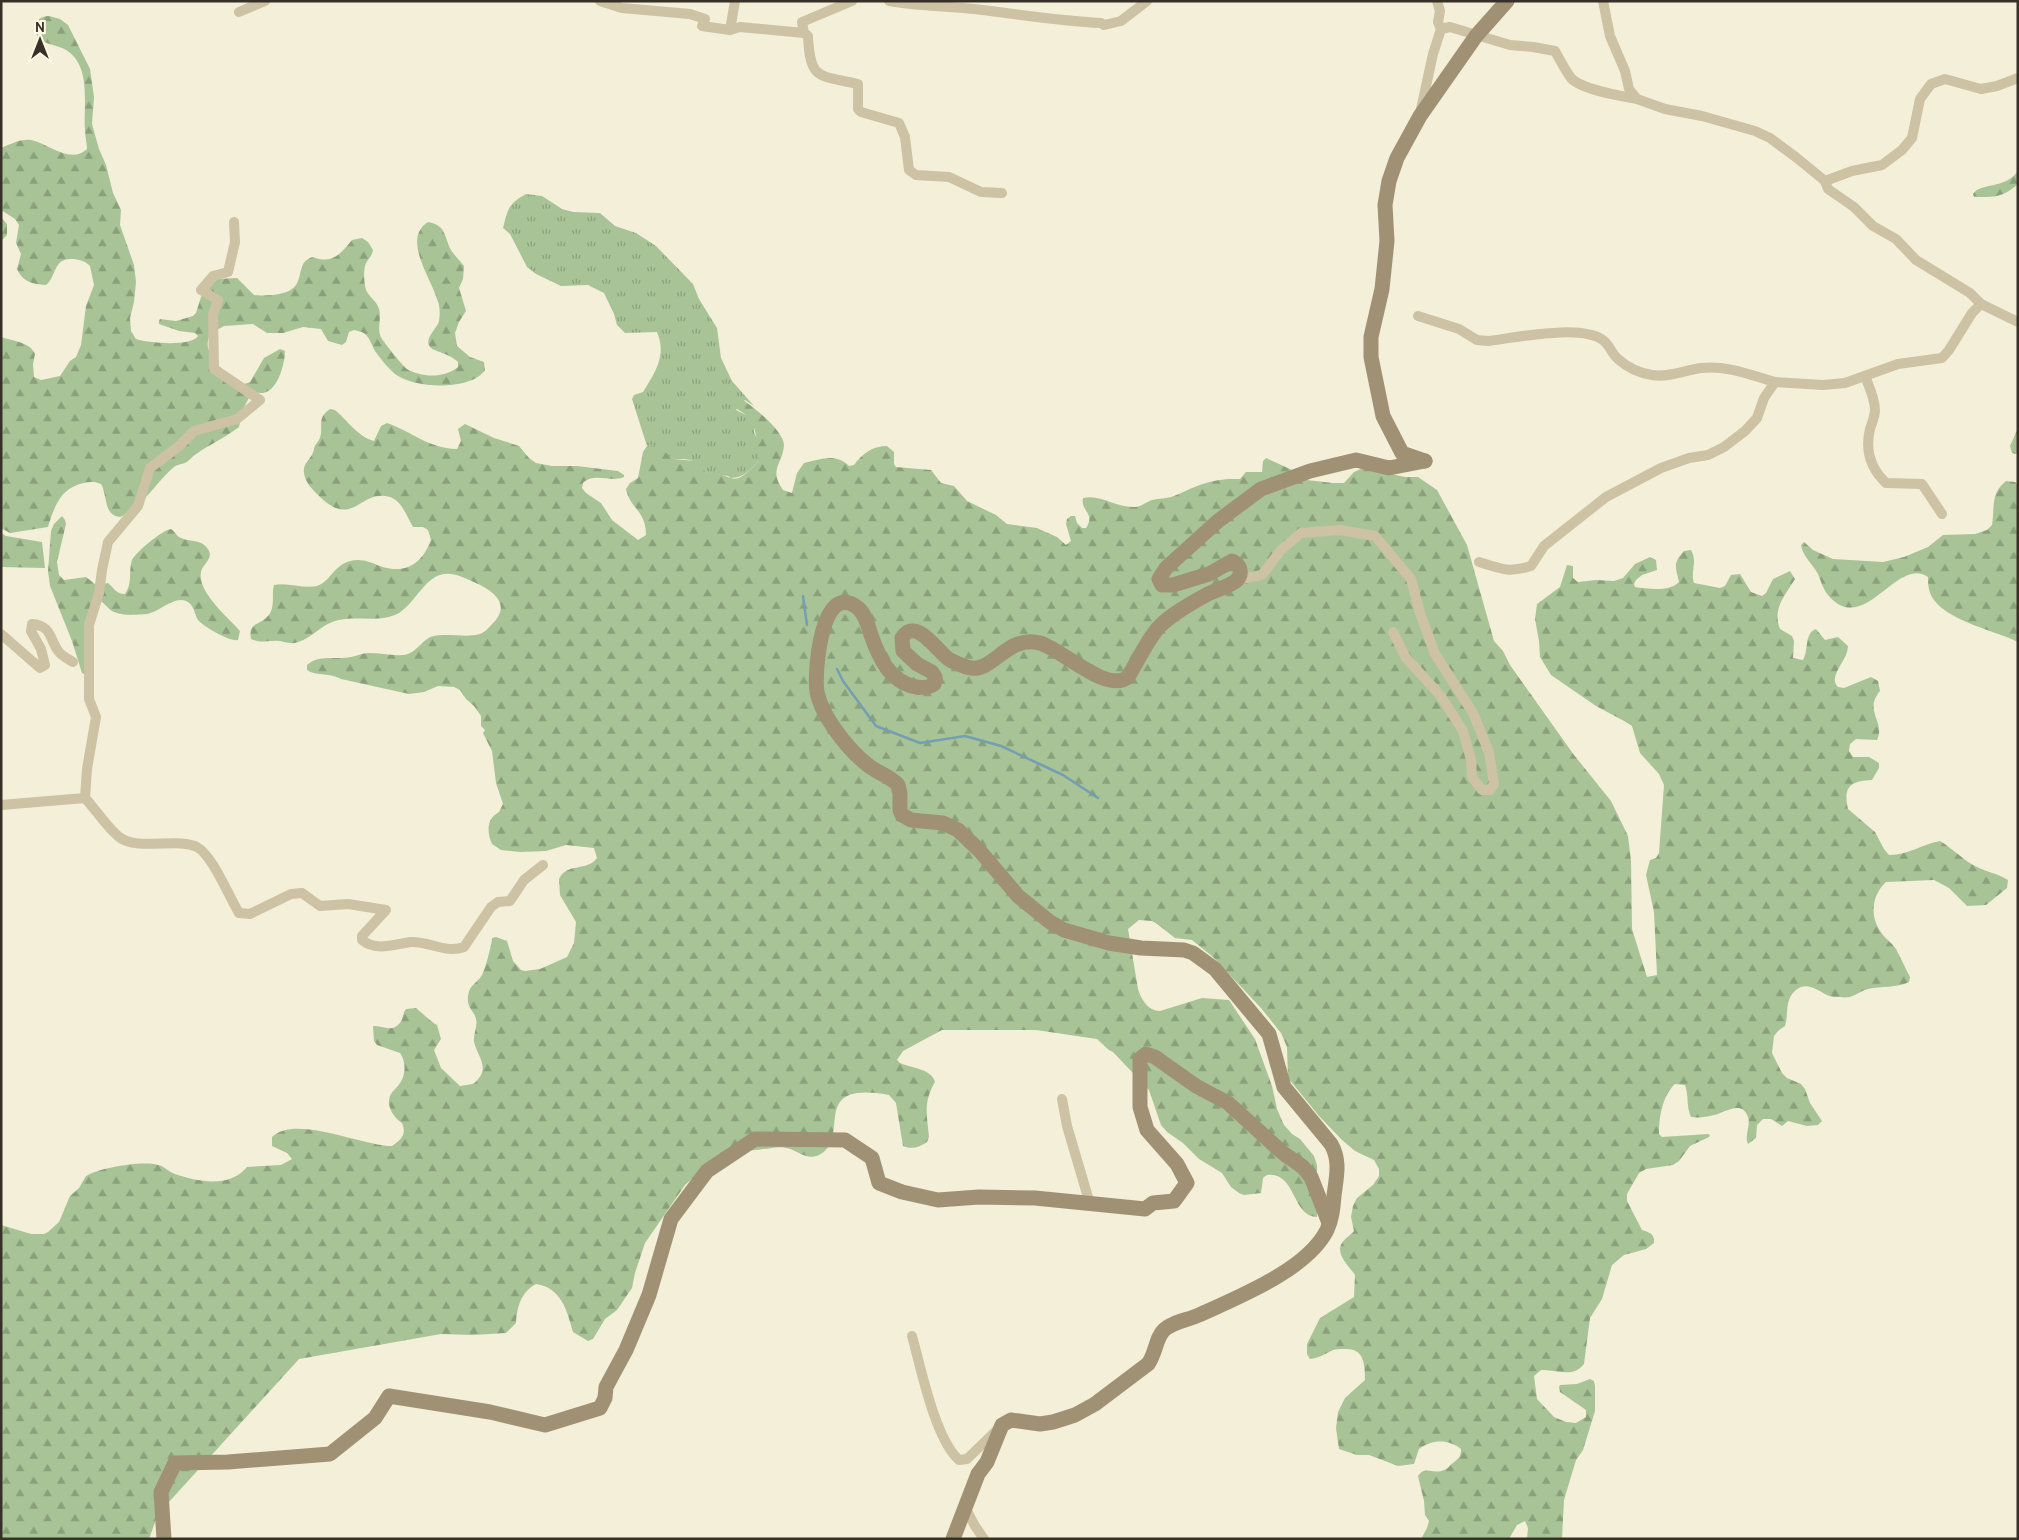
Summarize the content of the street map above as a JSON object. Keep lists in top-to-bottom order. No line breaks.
{"north":"top"}
